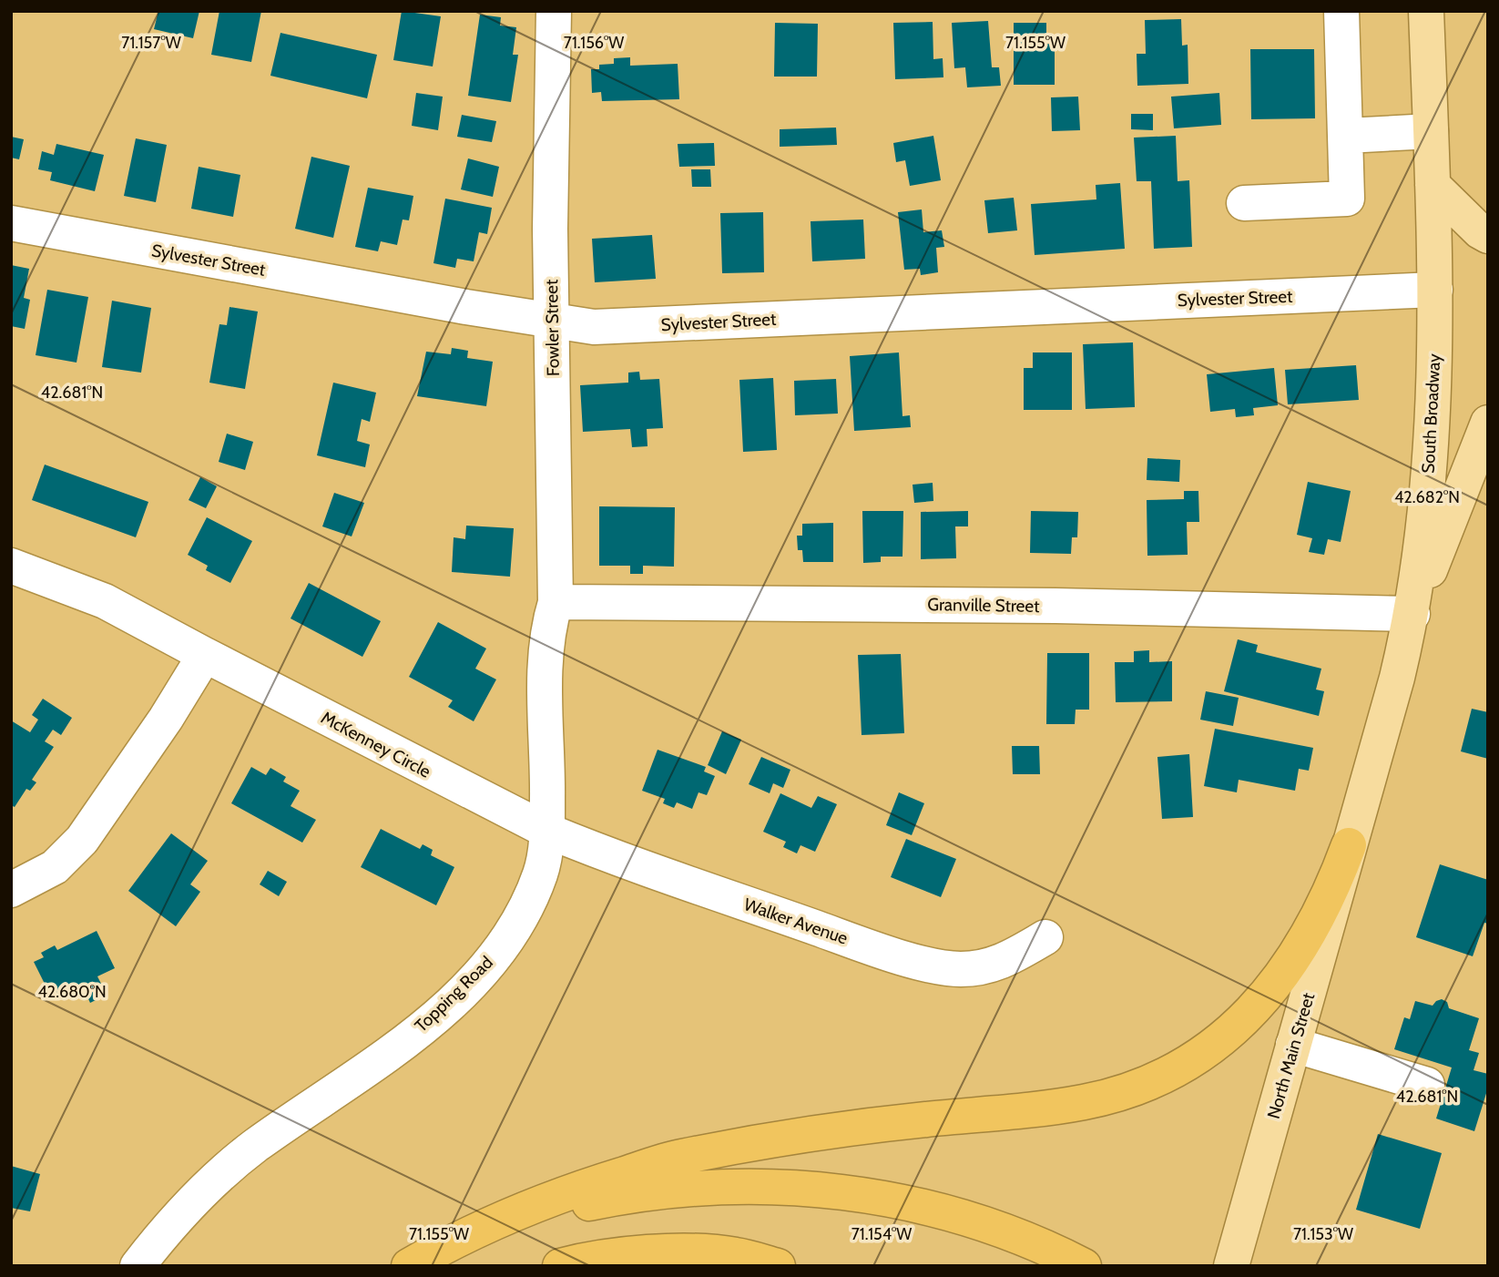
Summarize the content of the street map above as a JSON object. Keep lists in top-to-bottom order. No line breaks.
{"streets":{"main road":["South Broadway","North Main Street"],"street":["Sylvester Street","Fowler Street","Granville Street","McKenney Circle","Walker Avenue","Topping Road"]},"crossings":[["Sylvester Street","Fowler Street"],["Sylvester Street","South Broadway"],["Fowler Street","Granville Street"],["Fowler Street","Topping Road"],["South Broadway","Granville Street"],["South Broadway","North Main Street"],["McKenney Circle","Walker Avenue"],["McKenney Circle","Topping Road"],["Walker Avenue","Topping Road"]],"coordinates":["71.157°W","71.156°W","71.155°W","42.681°N","42.682°N","42.680°N","71.154°W","71.153°W"]}
